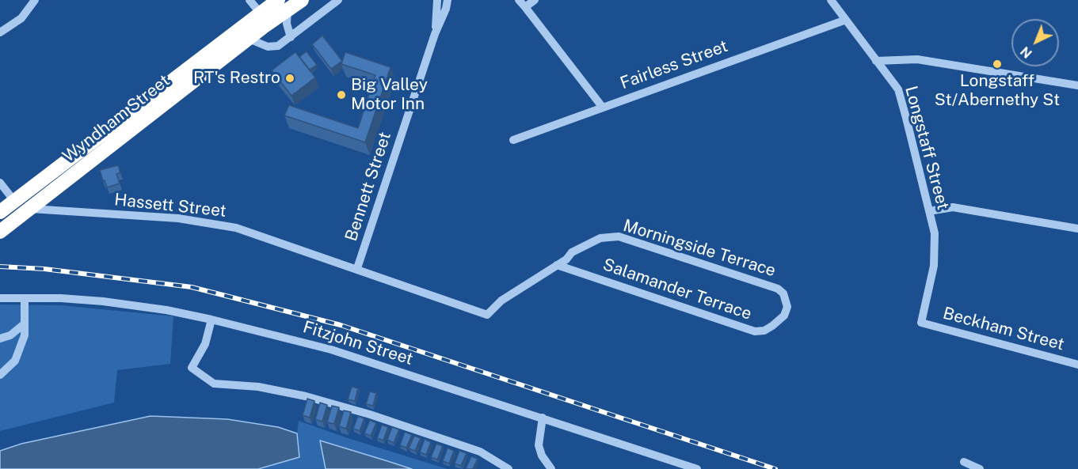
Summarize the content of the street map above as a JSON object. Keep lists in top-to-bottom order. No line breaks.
{"streets":{"highway":["Wyndham Street"],"street":["Fairless Street","Longstaff Street","Bennett Street","Hassett Street","Morningside Terrace","Salamander Terrace","Beckham Street","Fitzjohn Street"]},"crossings":[["Fairless Street","Longstaff Street"],["Wyndham Street","Hassett Street"],["Longstaff Street","Beckham Street"],["Bennett Street","Hassett Street"],["Bennett Street","Morningside Terrace"],["Hassett Street","Morningside Terrace"],["Morningside Terrace","Salamander Terrace"]],"places":["Longstaff St/Abernethy St","RT's Restro","Big Valley Motor Inn"],"north":"bottom left"}
